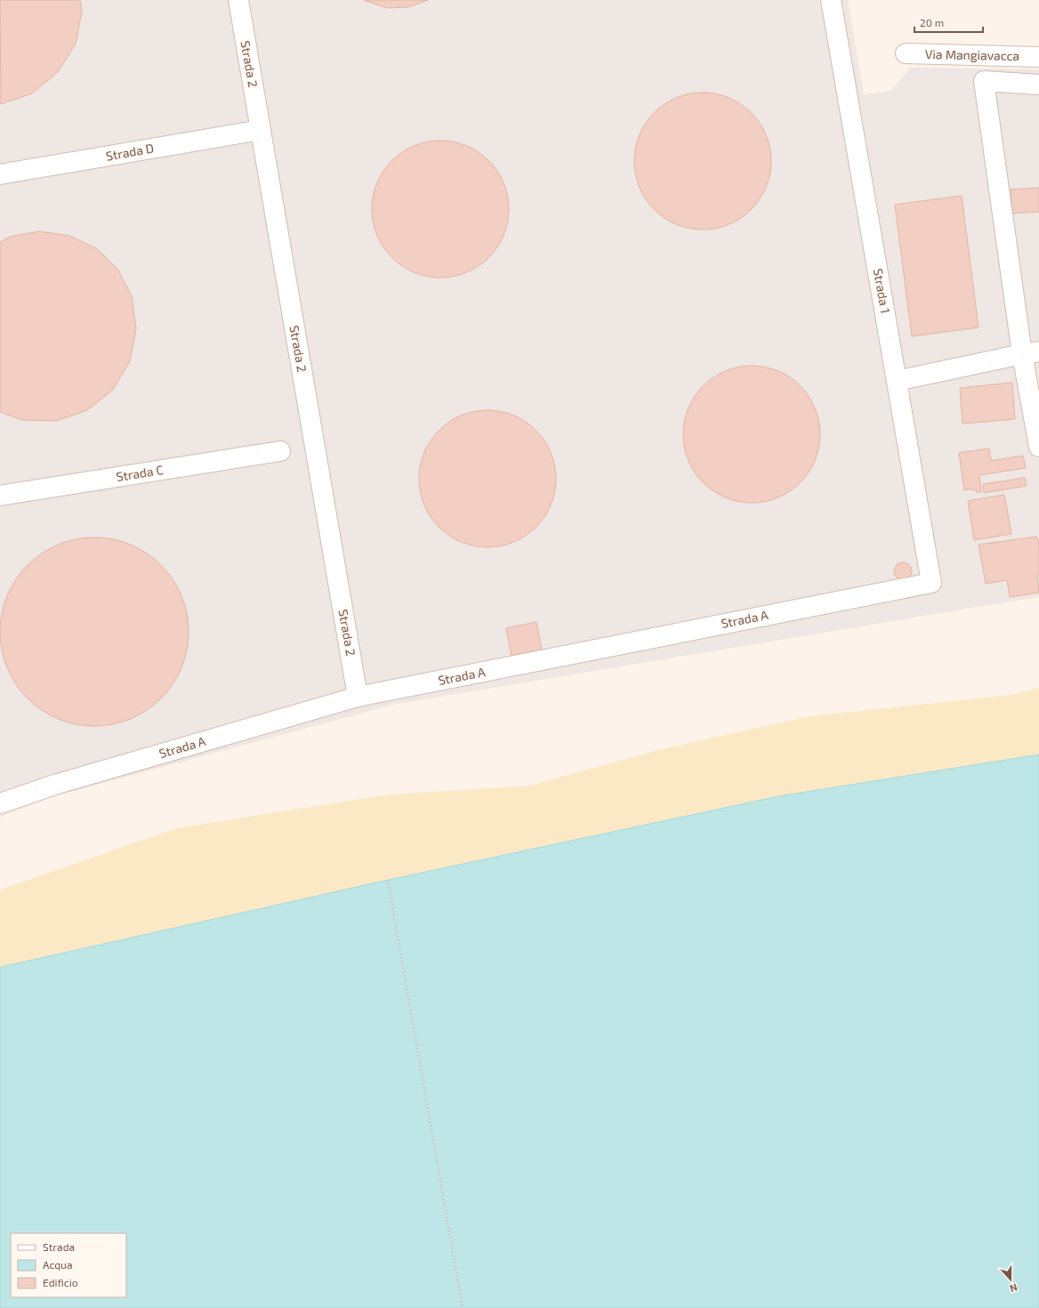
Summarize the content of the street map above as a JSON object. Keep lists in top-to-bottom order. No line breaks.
{"streets":{"street":["Via Mangiavacca","Strada 2","Strada D","Strada 1","Strada C","Strada A"]},"crossings":[["Strada 2","Strada D"],["Strada 2","Strada A"],["Strada 1","Strada A"]],"legend":["Strada","Acqua","Edificio"],"scale_bar":"20 m","north":"bottom"}
